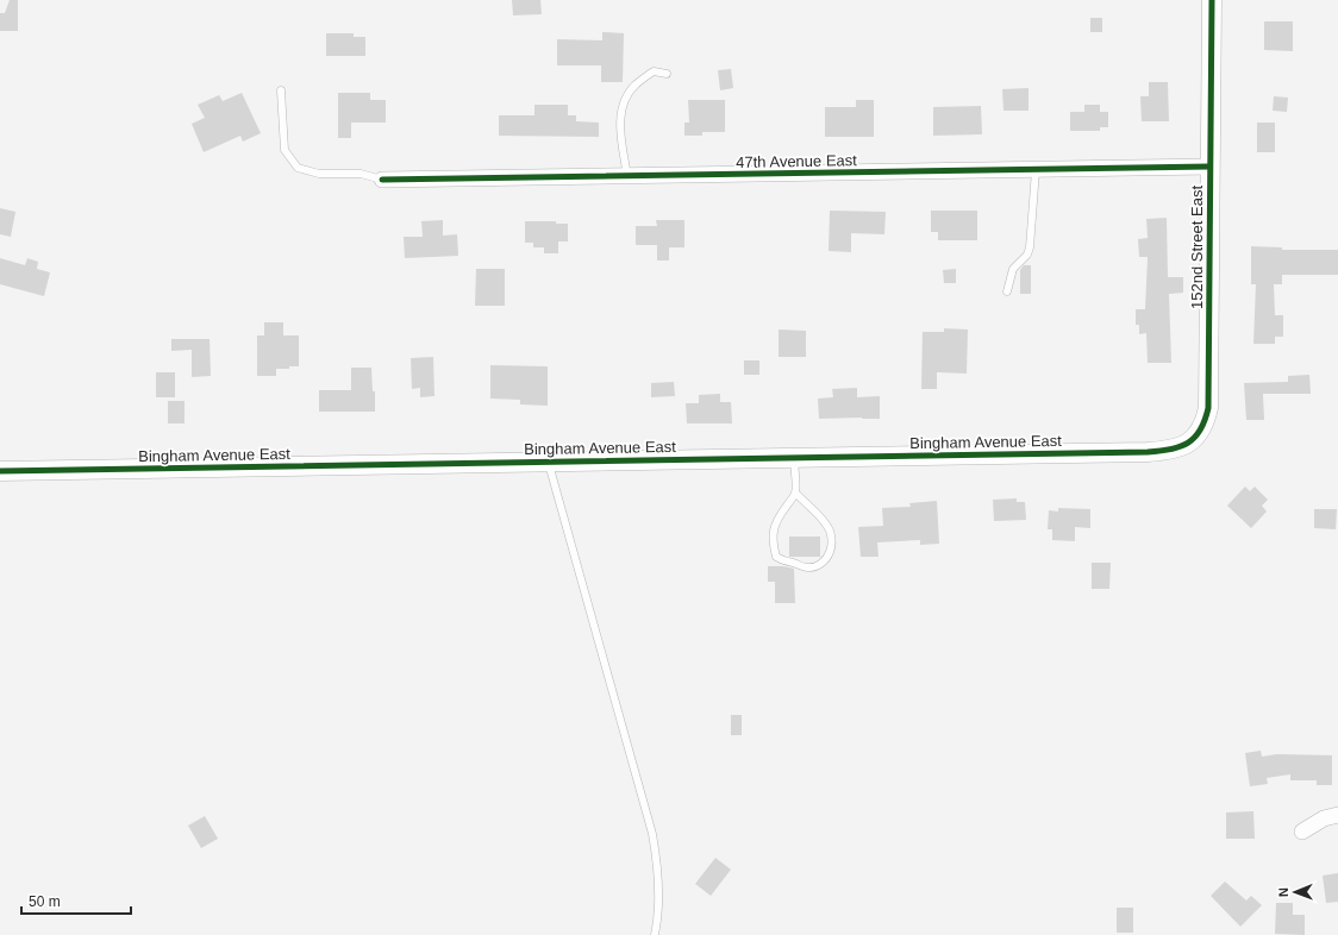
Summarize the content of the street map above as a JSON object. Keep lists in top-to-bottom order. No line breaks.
{"streets":{"street":["47th Avenue East","152nd Street East","Bingham Avenue East"]},"crossings":[["47th Avenue East","152nd Street East"],["152nd Street East","Bingham Avenue East"]],"scale_bar":"50 m","north":"left"}
